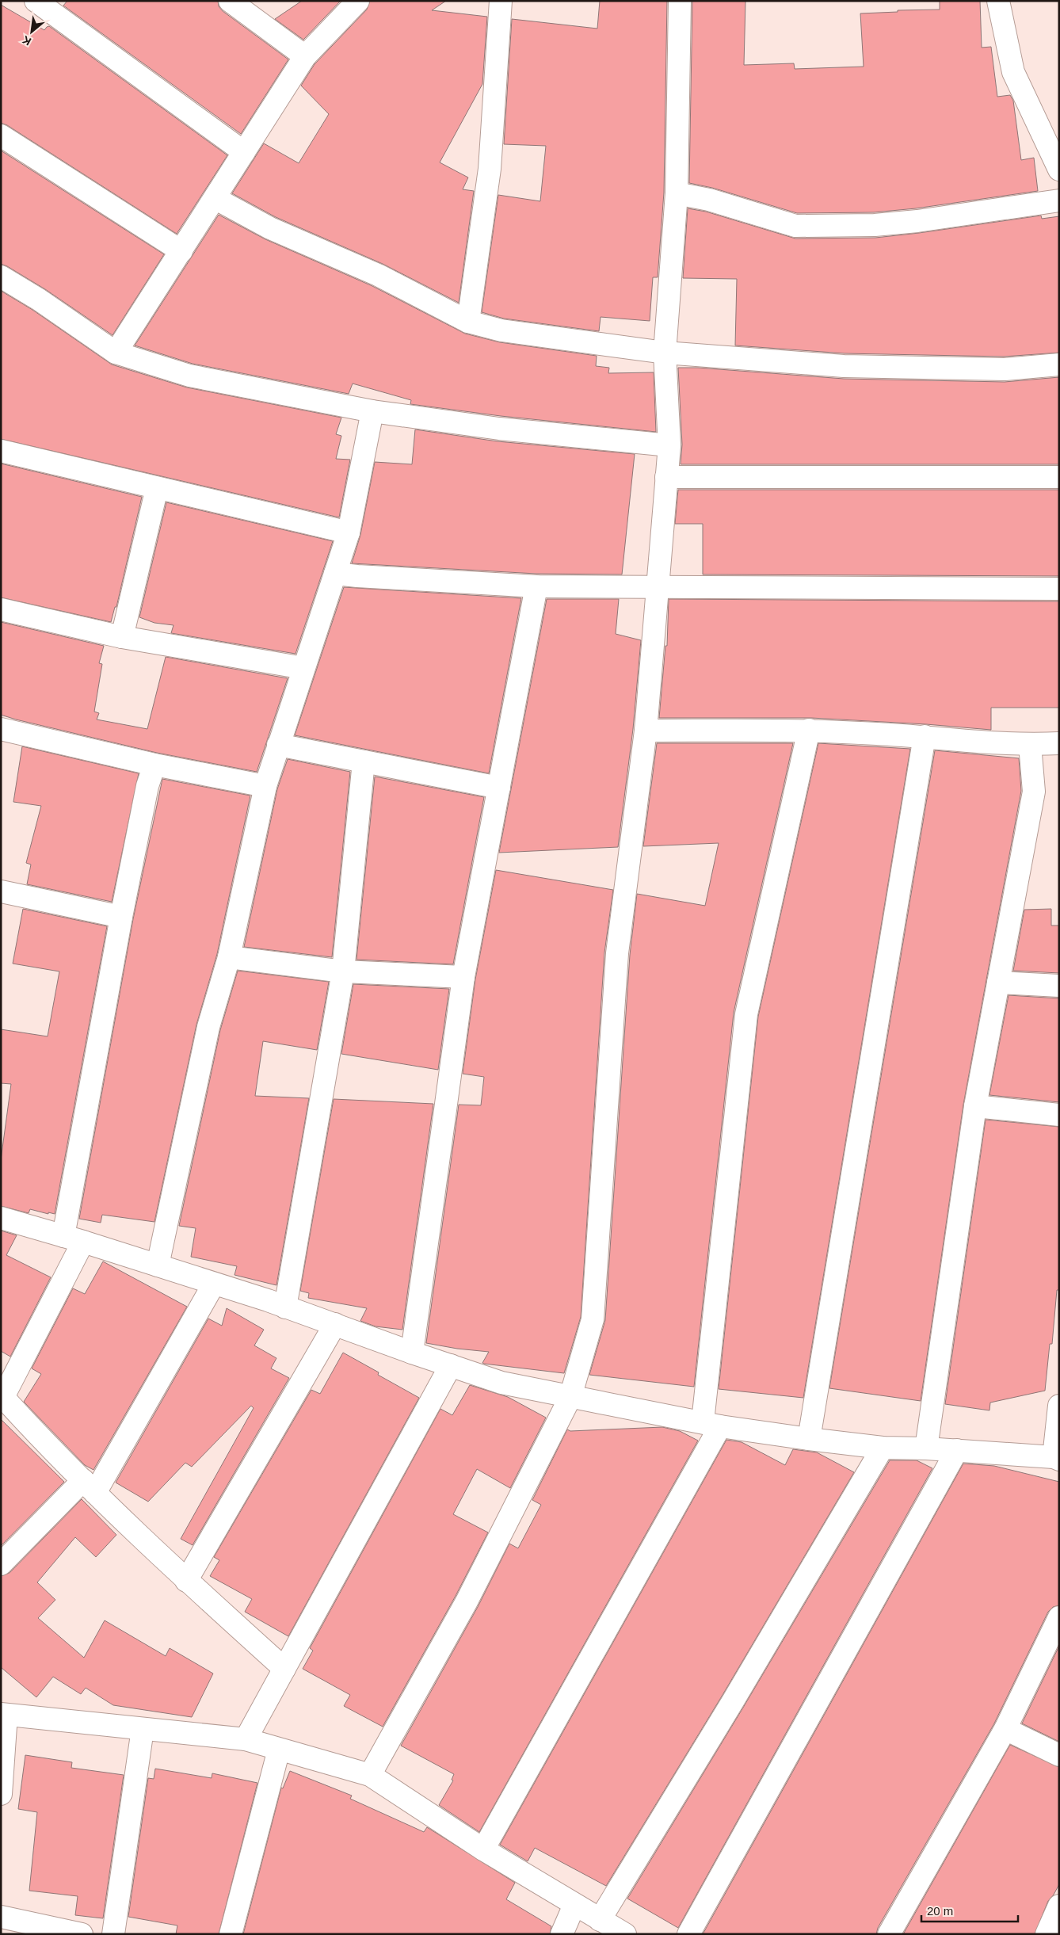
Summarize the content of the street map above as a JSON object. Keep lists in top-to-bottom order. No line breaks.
{"scale_bar":"20 m","north":"bottom left"}
